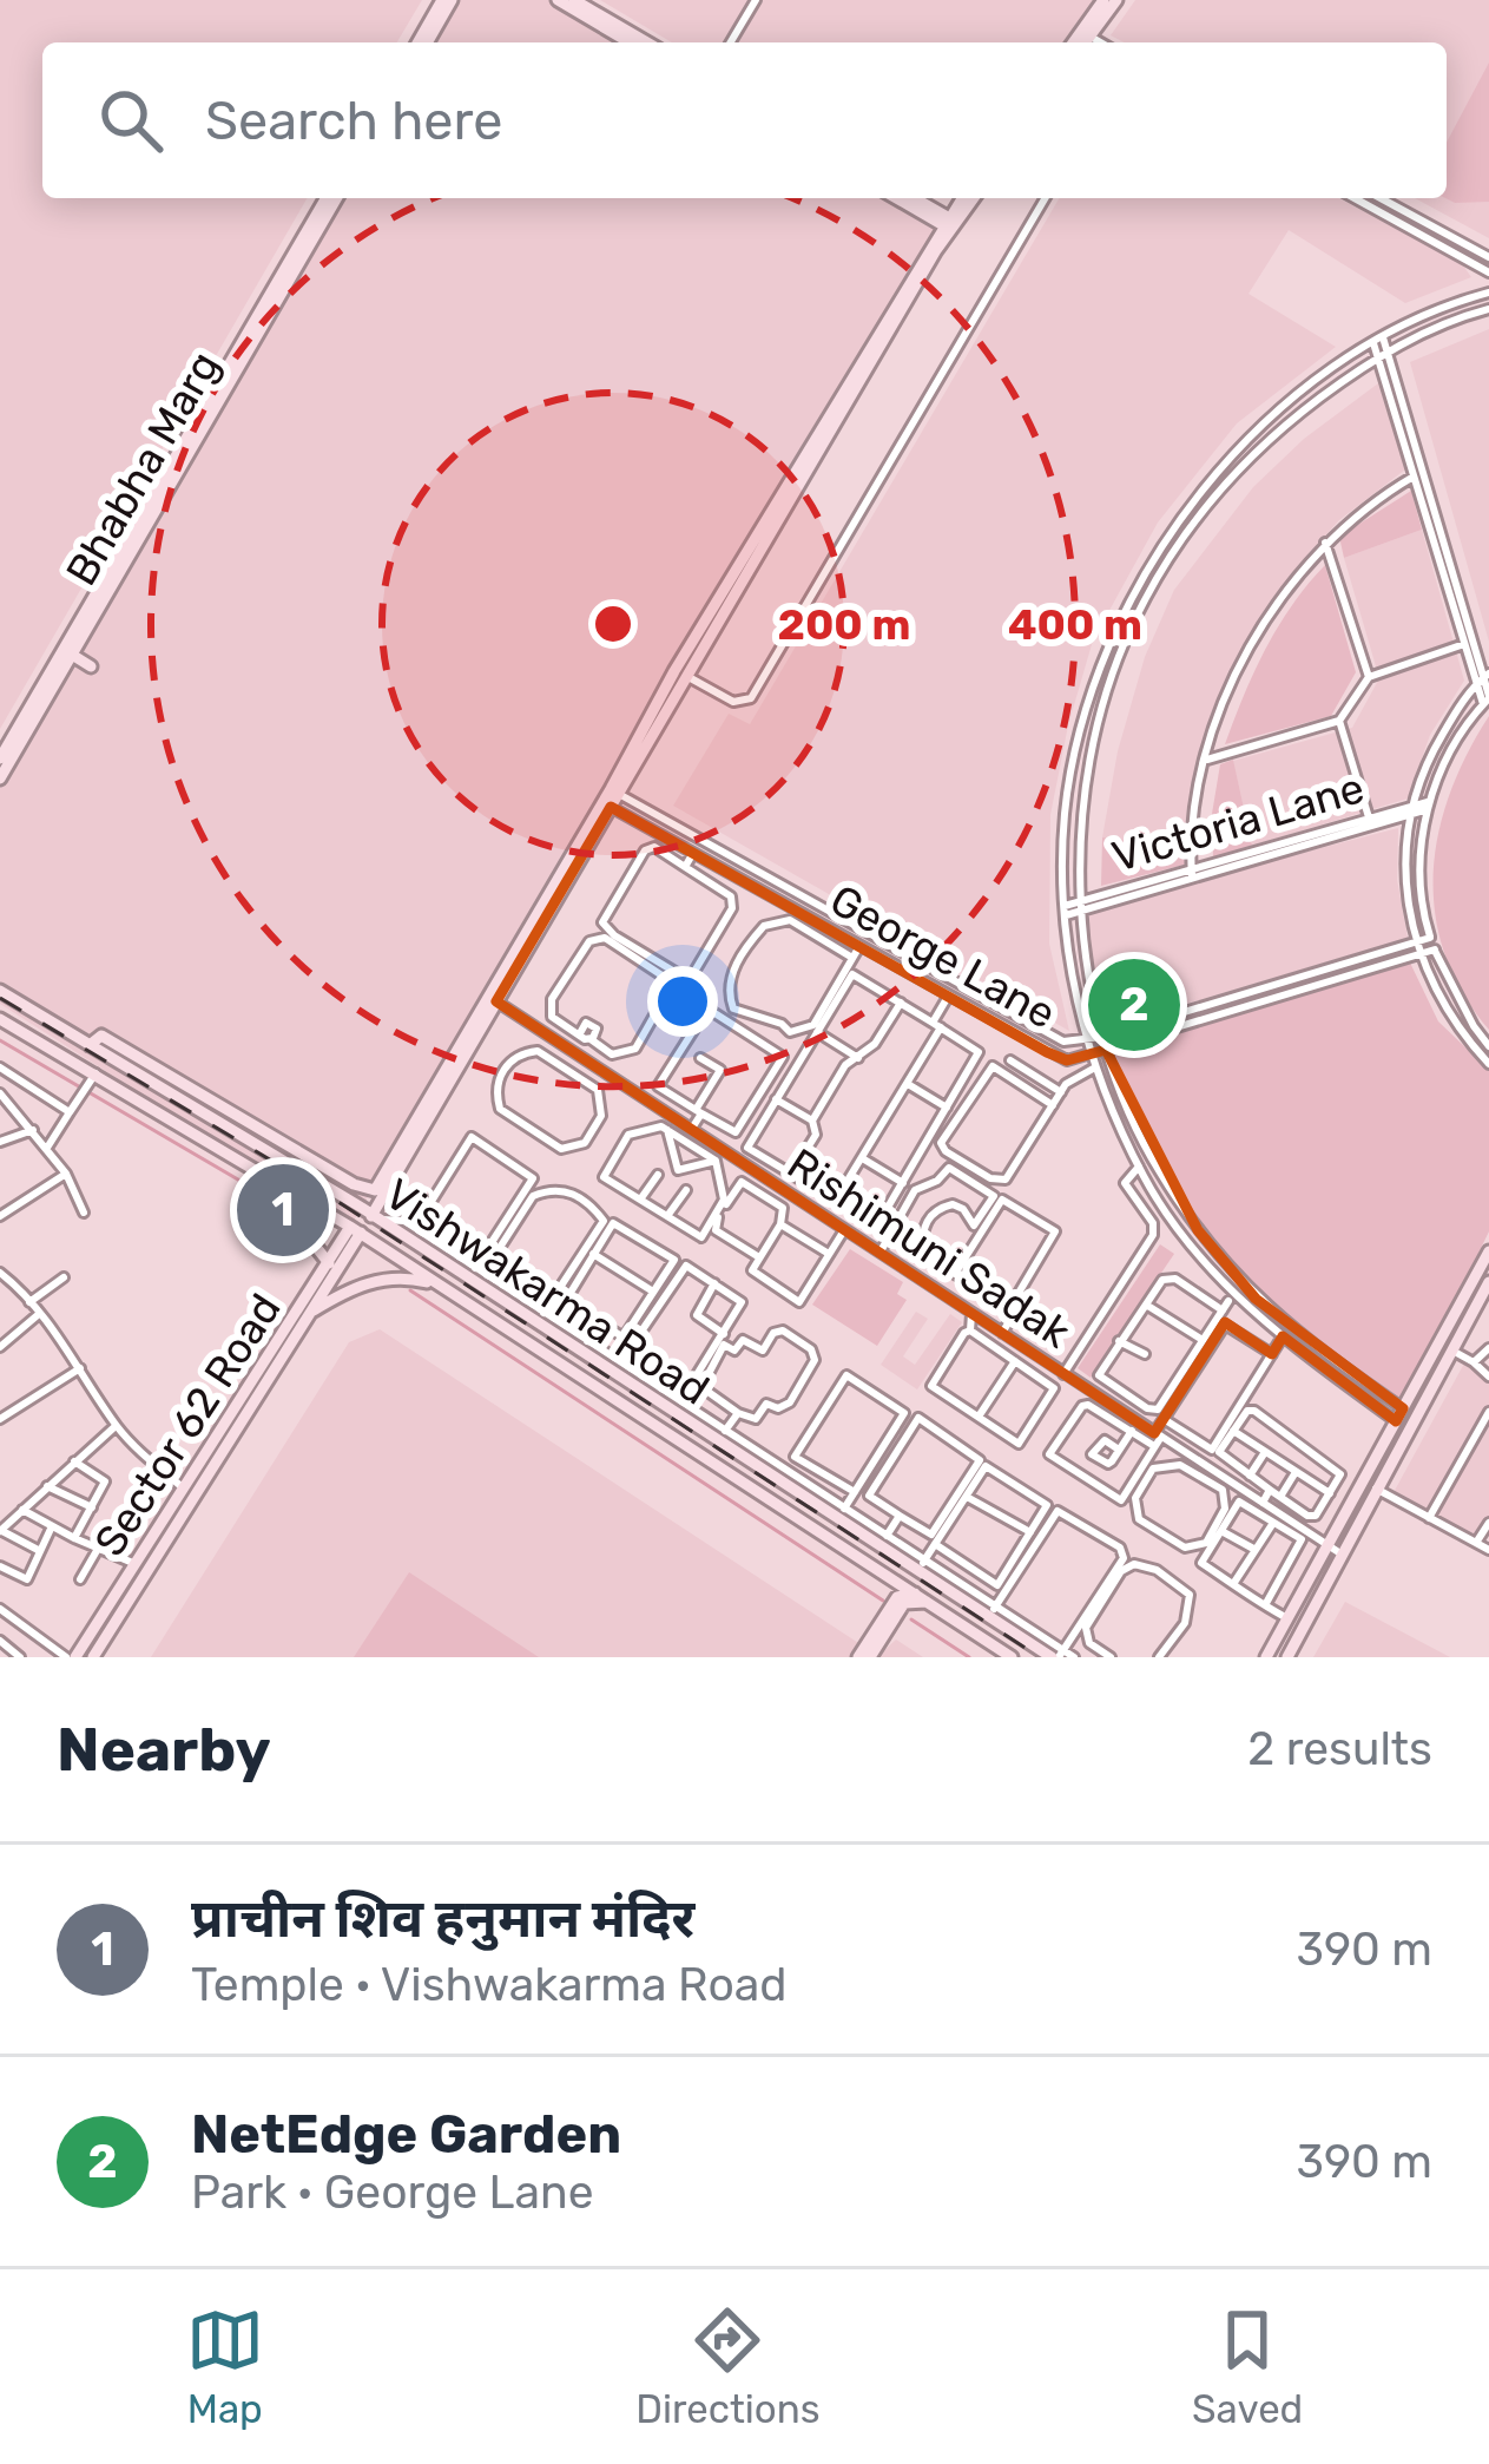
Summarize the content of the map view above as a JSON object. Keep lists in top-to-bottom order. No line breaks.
{"streets":{"street":["Bhabha Marg","Victoria Lane","George Lane","Rishimuni Sadak","Vishwakarma Road","Sector 62 Road"]},"crossings":[["Vishwakarma Road","Sector 62 Road"]],"page":{"search":"Search here","pins":["2","1"],"heading":["Nearby","2 results"],"list":[{"mark":"1","name":"प्राचीन शिव हनुमान मंदिर","note":"Temple · Vishwakarma Road","value":"390 m"},{"mark":"2","name":"NetEdge Garden","note":"Park · George Lane","value":"390 m"}],"nav":["Map","Directions","Saved"]},"rings":["200 m","400 m"]}
